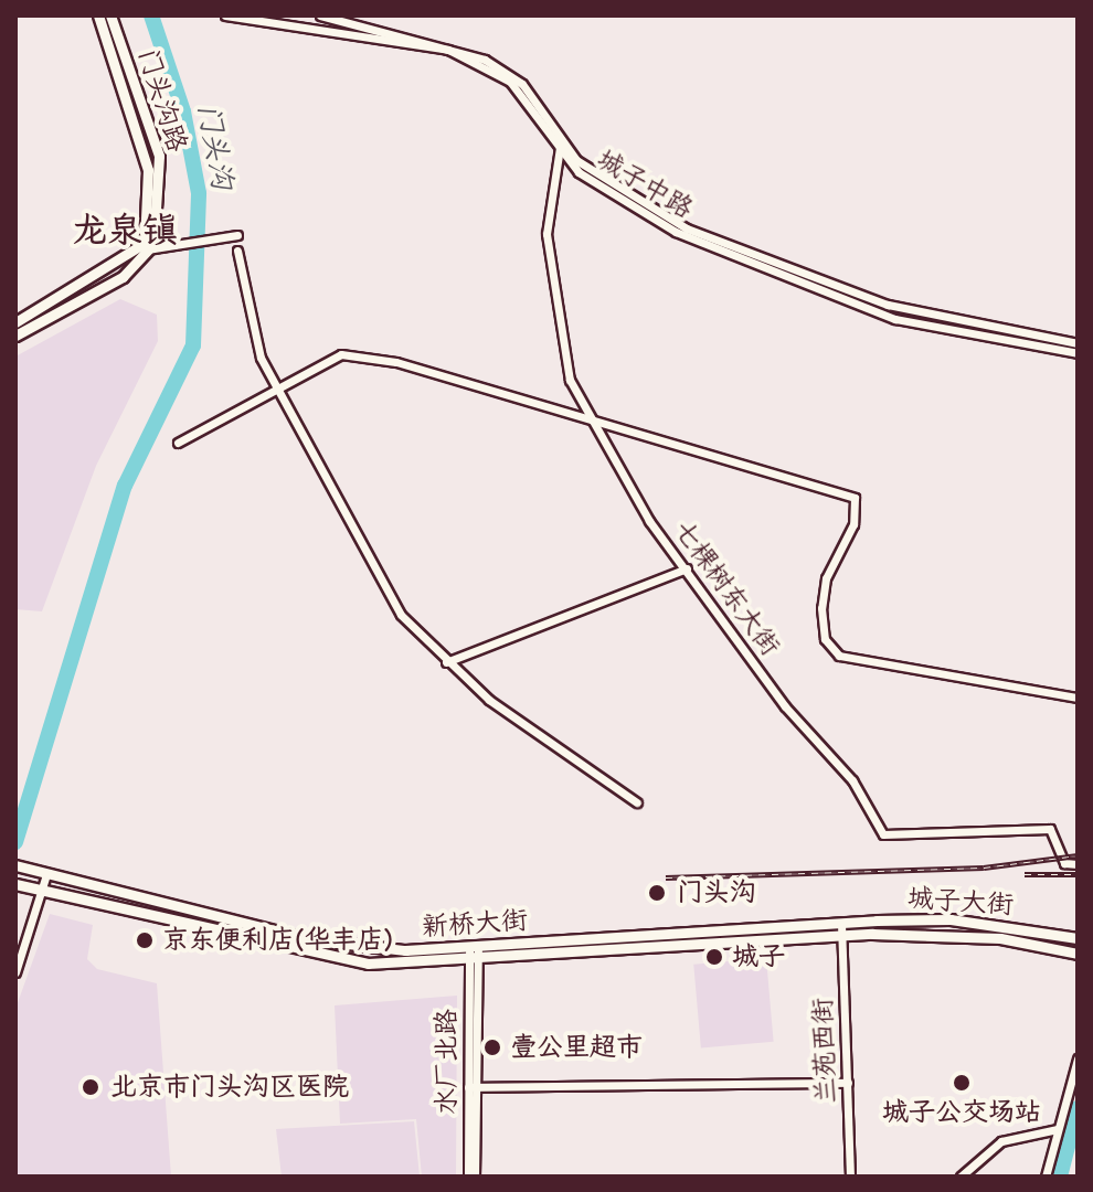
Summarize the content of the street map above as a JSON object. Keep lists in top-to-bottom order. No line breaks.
{"streets":{"main road":["门头沟路","城子大街","新桥大街"],"street":["城子中路","七棵树东大街","兰苑西街","水厂北路"]},"crossings":[["城子中路","七棵树东大街"],["城子大街","新桥大街"],["城子大街","兰苑西街"],["新桥大街","兰苑西街"],["新桥大街","水厂北路"]],"districts":["龙泉镇"],"water":["门头沟"],"places":["门头沟","京东便利店(华丰店)","城子","壹公里超市","城子公交场站","北京市门头沟区医院"]}
